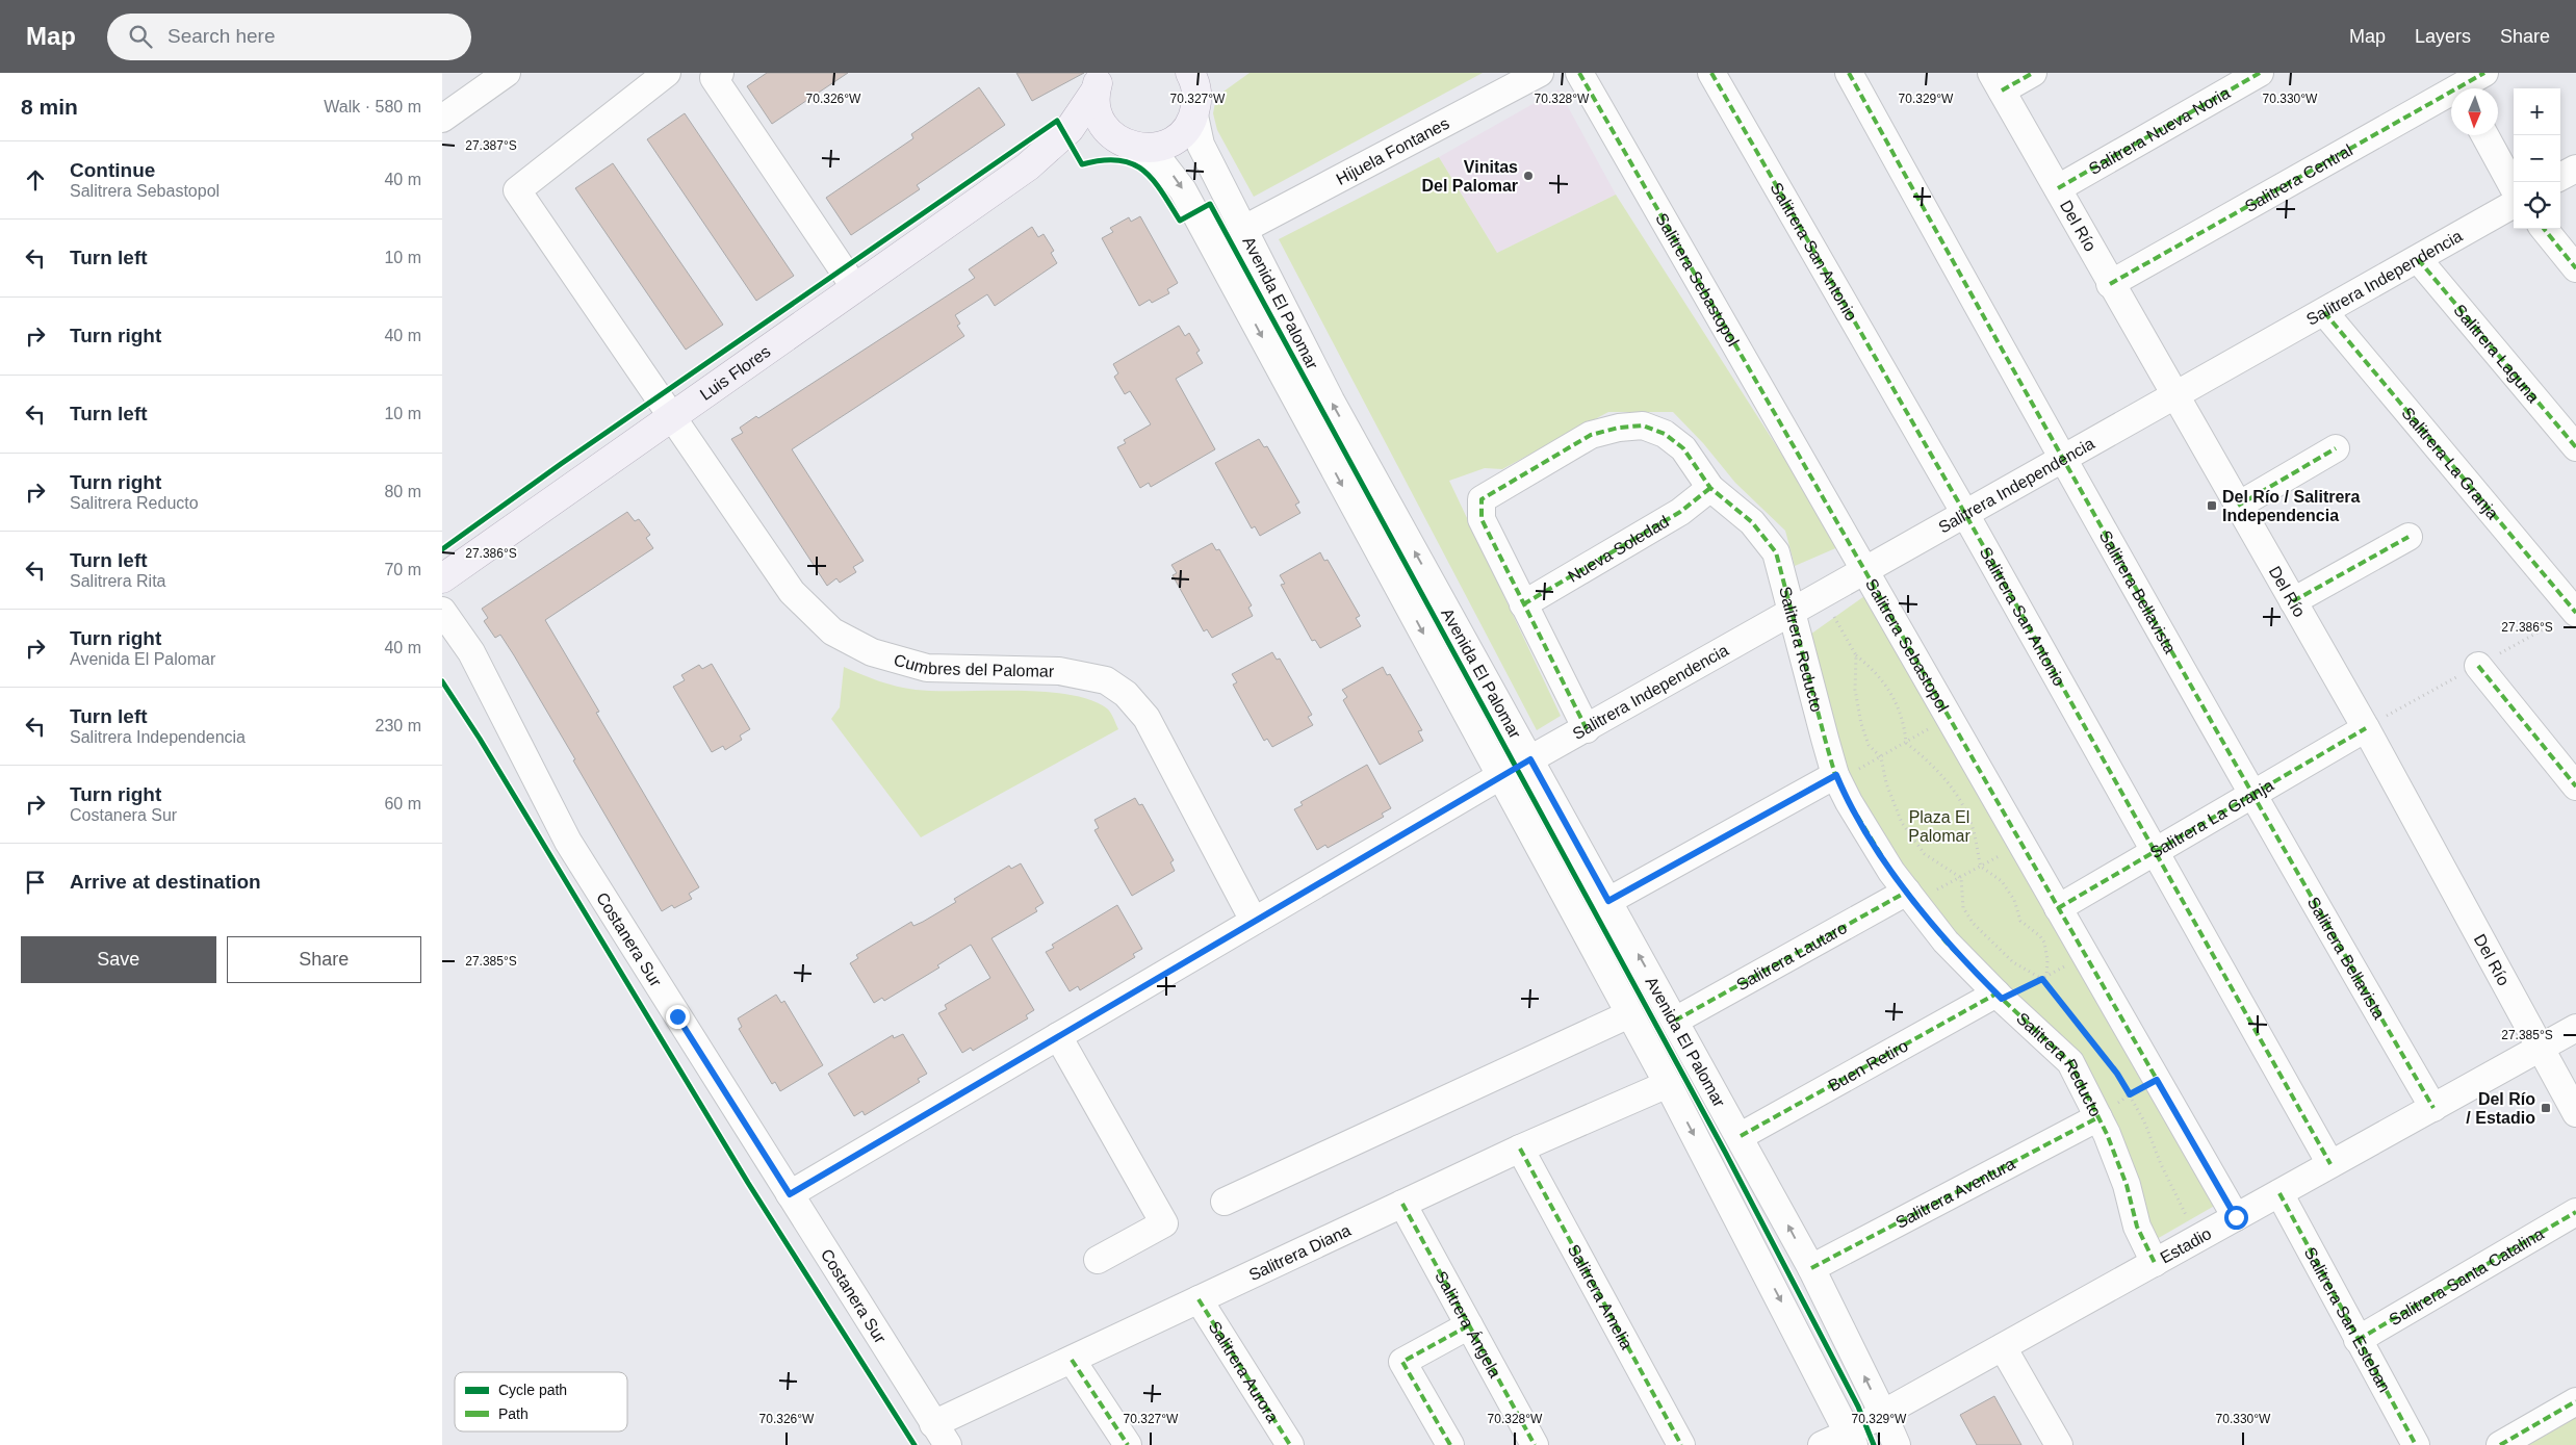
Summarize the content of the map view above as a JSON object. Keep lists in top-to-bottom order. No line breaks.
{"streets":{"main road":["Luis Flores"],"street":["Salitrera Nueva Noria","Hijuela Fontanes","Salitrera Central","Del Río","Salitrera San Antonio","Salitrera Independencia","Salitrera Sebastopol","Avenida El Palomar","Salitrera Laguna","Salitrera La Granja","Nueva Soledad","Salitrera Bellavista","Salitrera Reducto","Cumbres del Palomar","Costanera Sur","Salitrera Lautaro","Buen Retiro","Salitrera Aventura","Estadio","Salitrera Diana","Salitrera Santa Catalina","Salitrera Amelia","Salitrera San Esteban","Salitrera Ángela","Salitrera Aurora"]},"crossings":[["Salitrera Nueva Noria","Del Río"],["Hijuela Fontanes","Avenida El Palomar"],["Salitrera Central","Del Río"],["Del Río","Salitrera Independencia"],["Del Río","Salitrera La Granja"],["Del Río","Estadio"],["Salitrera San Antonio","Salitrera Independencia"],["Salitrera San Antonio","Salitrera La Granja"],["Salitrera San Antonio","Estadio"],["Salitrera Independencia","Salitrera Sebastopol"],["Salitrera Independencia","Avenida El Palomar"],["Salitrera Independencia","Salitrera Laguna"],["Salitrera Independencia","Salitrera La Granja"],["Salitrera Independencia","Salitrera Bellavista"],["Salitrera Independencia","Salitrera Reducto"],["Salitrera Independencia","Cumbres del Palomar"],["Salitrera Independencia","Costanera Sur"],["Salitrera Sebastopol","Salitrera La Granja"],["Salitrera Sebastopol","Estadio"],["Avenida El Palomar","Luis Flores"],["Avenida El Palomar","Salitrera Lautaro"],["Avenida El Palomar","Buen Retiro"],["Avenida El Palomar","Salitrera Aventura"],["Avenida El Palomar","Estadio"],["Avenida El Palomar","Salitrera Diana"],["Luis Flores","Cumbres del Palomar"],["Salitrera La Granja","Salitrera Bellavista"],["Nueva Soledad","Salitrera Reducto"],["Salitrera Bellavista","Estadio"],["Salitrera Reducto","Salitrera Lautaro"],["Salitrera Reducto","Buen Retiro"],["Salitrera Reducto","Salitrera Aventura"],["Salitrera Reducto","Estadio"],["Costanera Sur","Salitrera Diana"],["Estadio","Salitrera San Esteban"],["Salitrera Diana","Salitrera Amelia"],["Salitrera Diana","Salitrera Ángela"],["Salitrera Diana","Salitrera Aurora"],["Salitrera Santa Catalina","Salitrera San Esteban"]],"parks":["Plaza El Palomar"],"places":{"other":["Vinitas Del Palomar"],"transit":["Del Río / Salitrera Independencia","Del Río / Estadio"]},"legend":["Cycle path","Path"],"north":"bottom","page":{"header":"Map","search":"Search here","nav":["Map","Layers","Share"],"heading":["8 min","Walk · 580 m"],"map_buttons":["+","−"],"list":[["Continue","Salitrera Sebastopol","40 m"],["Turn left","10 m"],["Turn right","40 m"],["Turn left","10 m"],["Turn right","Salitrera Reducto","80 m"],["Turn left","Salitrera Rita","70 m"],["Turn right","Avenida El Palomar","40 m"],["Turn left","Salitrera Independencia","230 m"],["Turn right","Costanera Sur","60 m"],"Arrive at destination"],"buttons":["Save","Share"]},"coordinates":["70.326°W","70.327°W","70.328°W","70.329°W","70.330°W","27.387°S","27.386°S","27.385°S"]}
